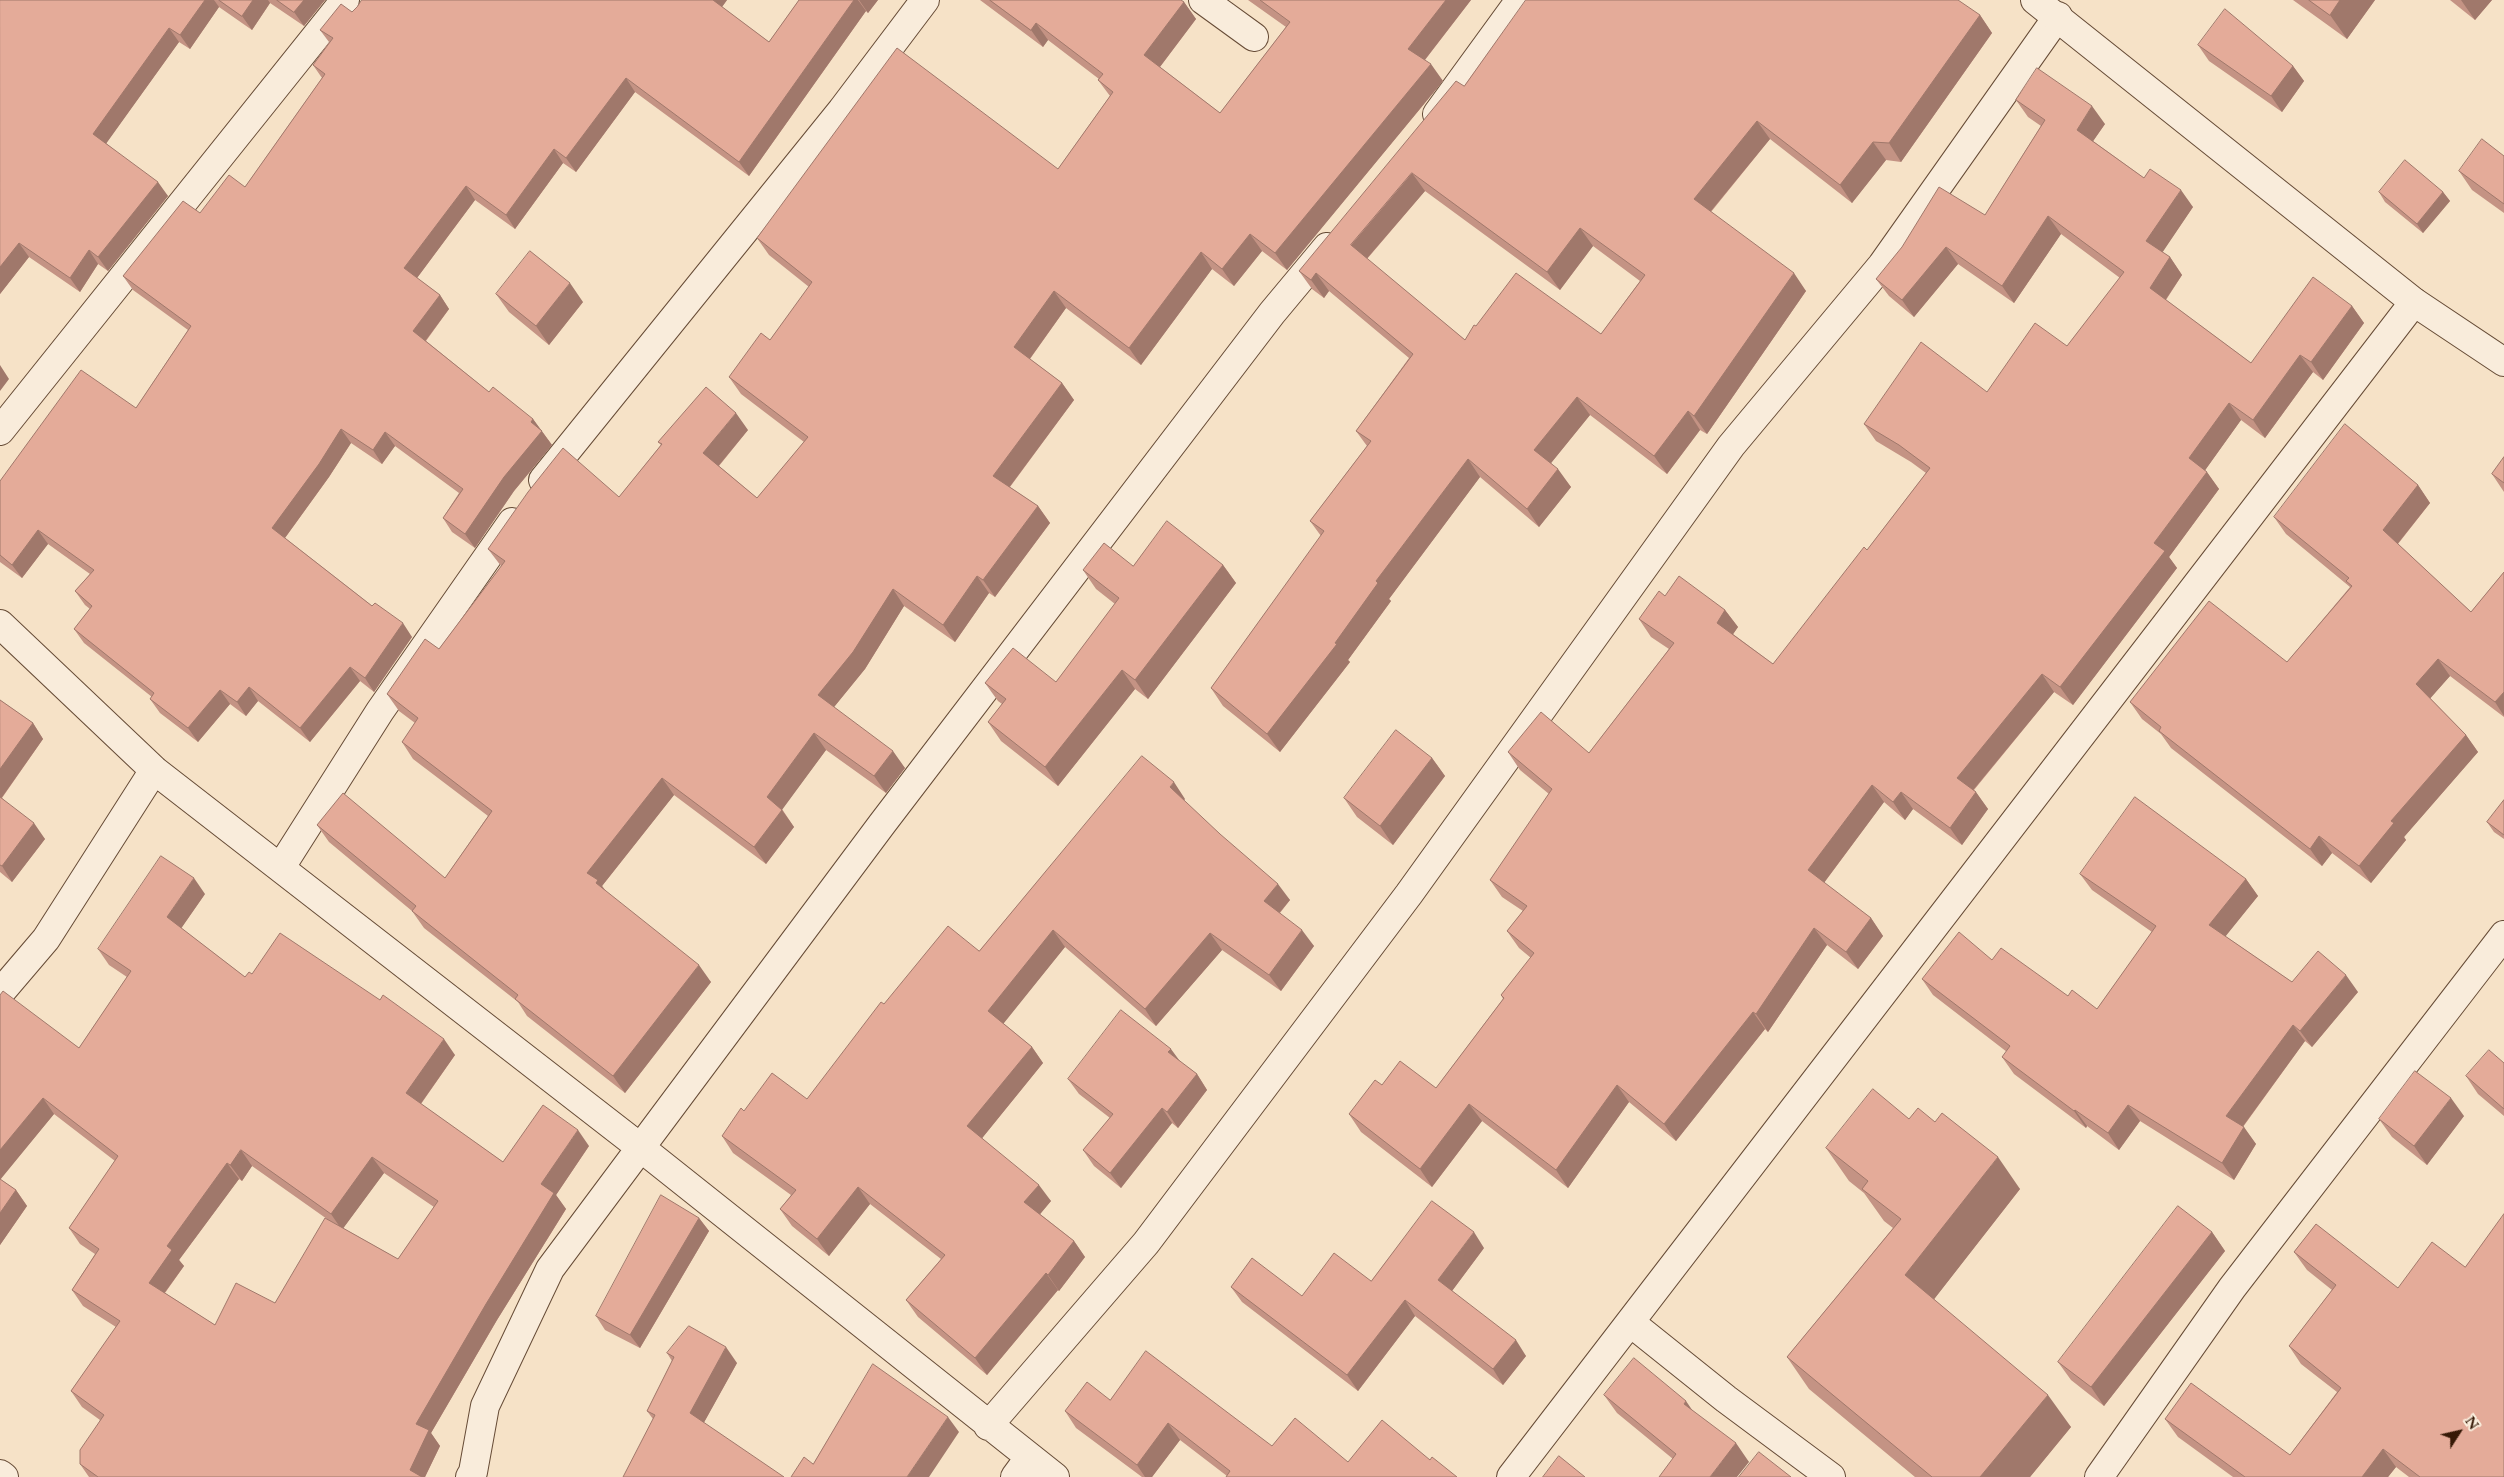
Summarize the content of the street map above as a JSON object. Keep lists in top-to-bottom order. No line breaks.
{"north":"top right"}
